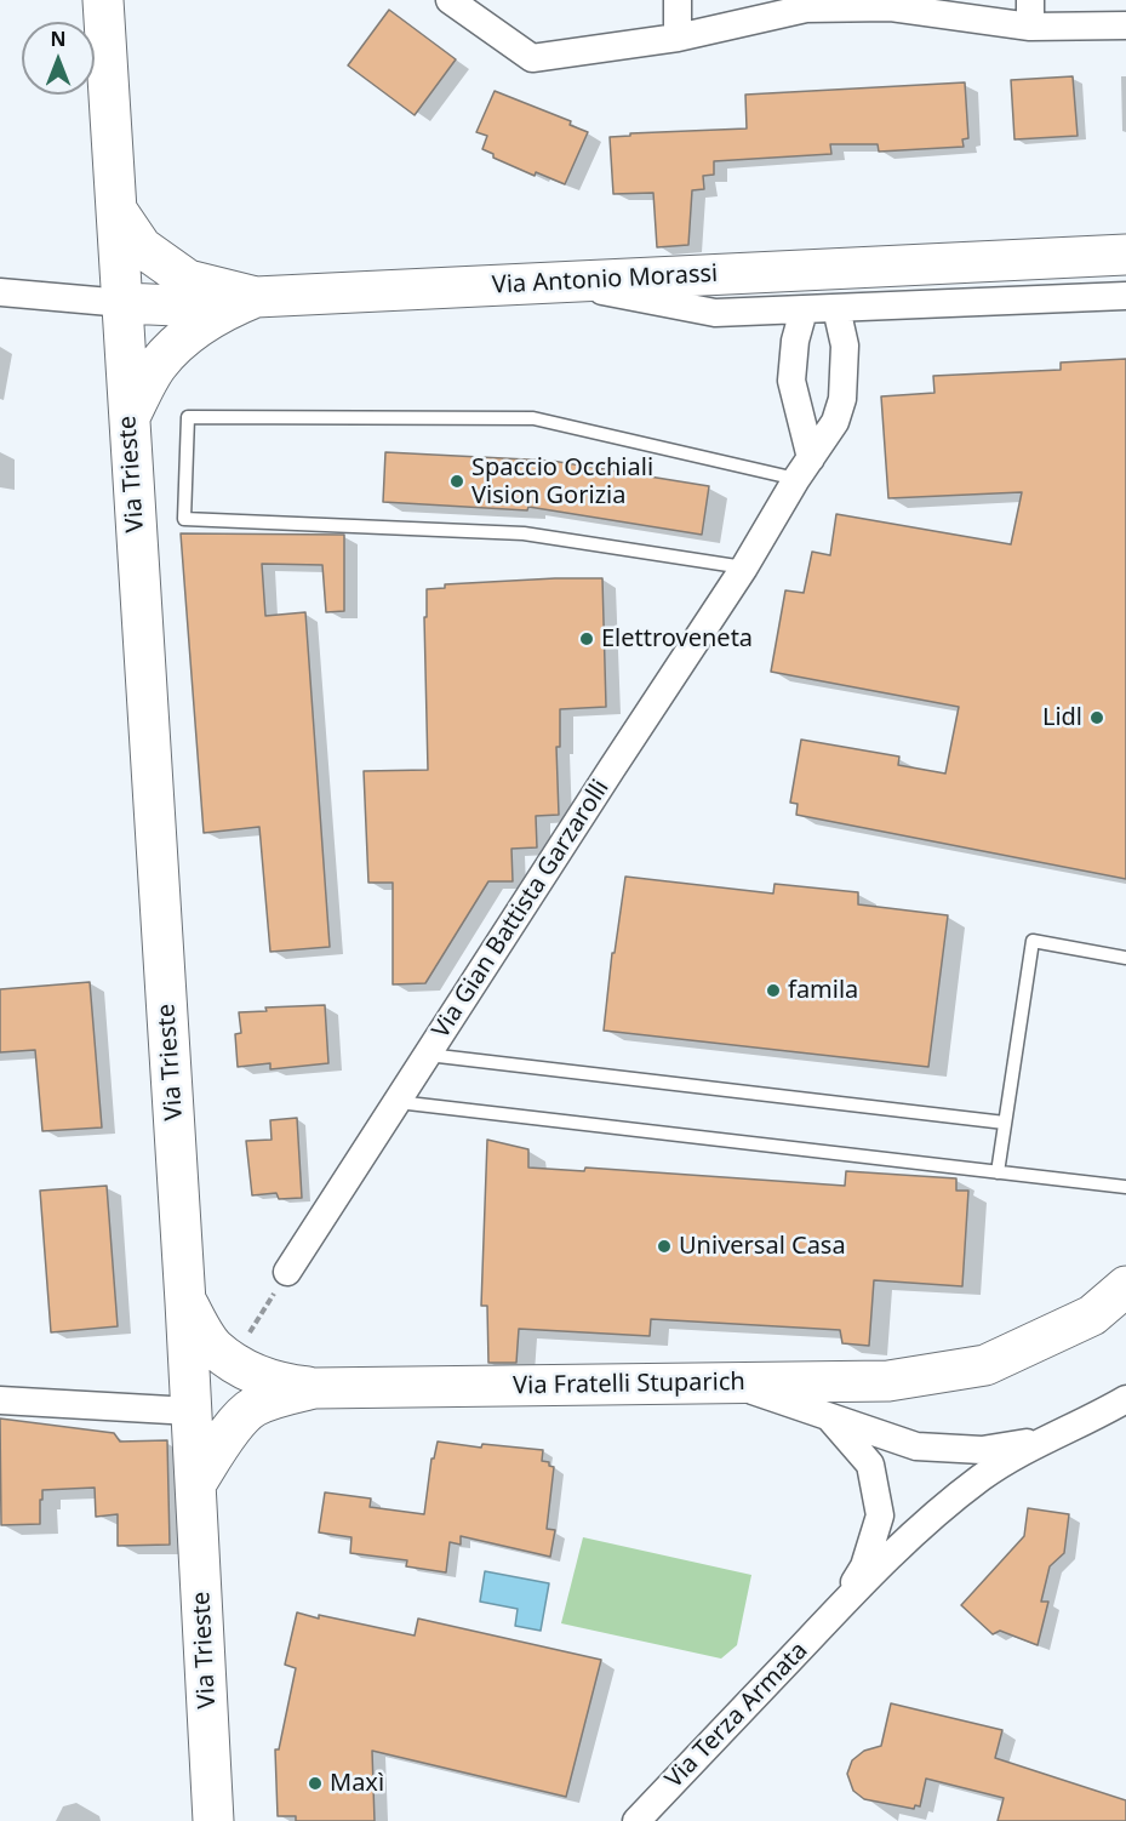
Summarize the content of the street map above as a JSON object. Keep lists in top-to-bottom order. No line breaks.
{"streets":{"main road":["Via Antonio Morassi","Via Trieste","Via Fratelli Stuparich"],"street":["Via Gian Battista Garzarolli","Via Terza Armata"]},"crossings":[["Via Antonio Morassi","Via Trieste"],["Via Trieste","Via Fratelli Stuparich"]],"places":["Spaccio Occhiali Vision Gorizia","Elettroveneta","Lidl","famila","Universal Casa","Maxì"],"north":"top"}
